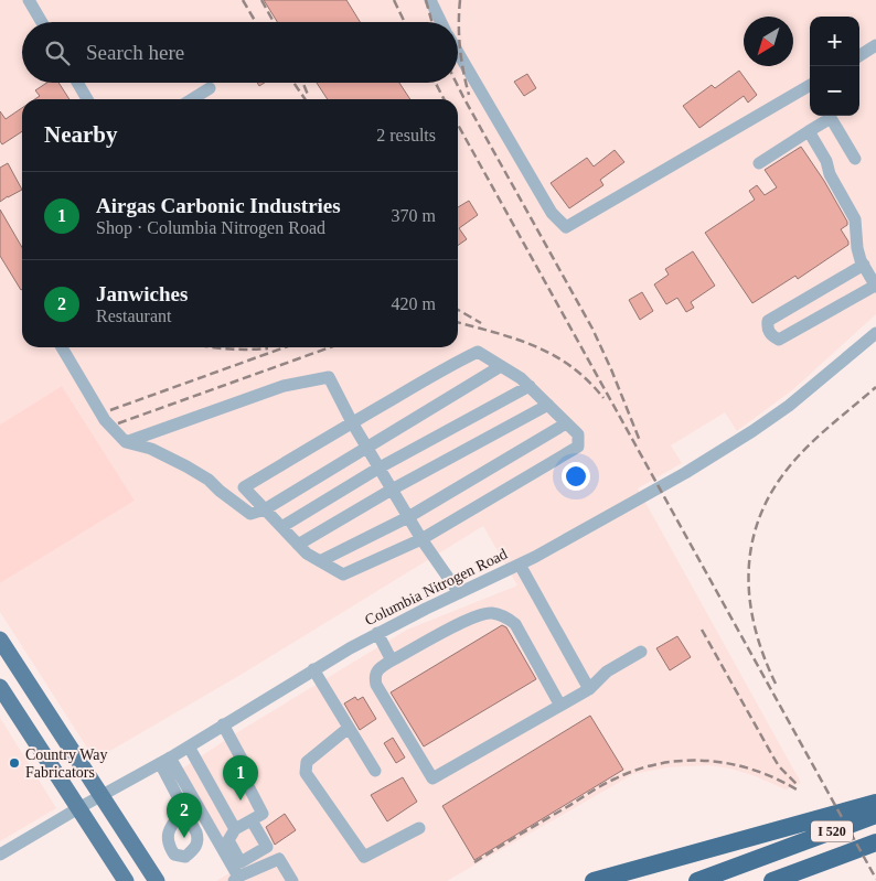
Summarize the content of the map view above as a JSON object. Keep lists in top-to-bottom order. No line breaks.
{"streets":{"highway":["I 520"],"street":["Columbia Nitrogen Road"]},"places":["Country Way Fabricators"],"north":"bottom left","page":{"map_buttons":["+","−"],"search":"Search here","heading":["Nearby","2 results"],"list":[{"mark":"1","name":"Airgas Carbonic Industries","note":"Shop · Columbia Nitrogen Road","value":"370 m"},{"mark":"2","name":"Janwiches","note":"Restaurant","value":"420 m"}],"pins":["1","2"]}}
